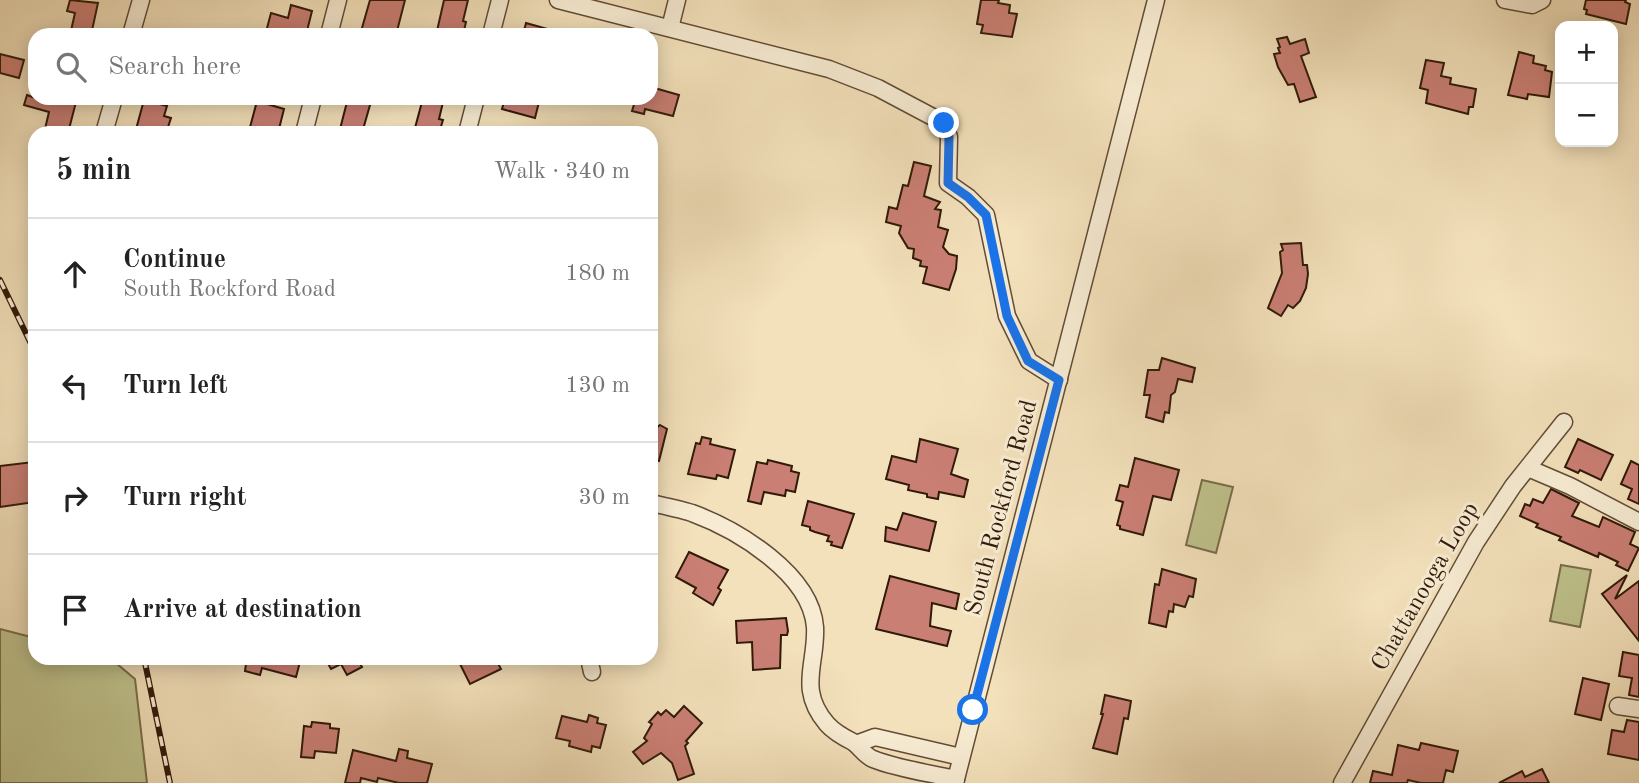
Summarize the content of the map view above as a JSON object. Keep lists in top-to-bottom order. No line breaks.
{"streets":{"street":["South Rockford Road","Chattanooga Loop"]},"page":{"map_buttons":["+","−"],"search":"Search here","heading":["5 min","Walk · 340 m"],"list":[["Continue","South Rockford Road","180 m"],["Turn left","130 m"],["Turn right","30 m"],"Arrive at destination"]}}
